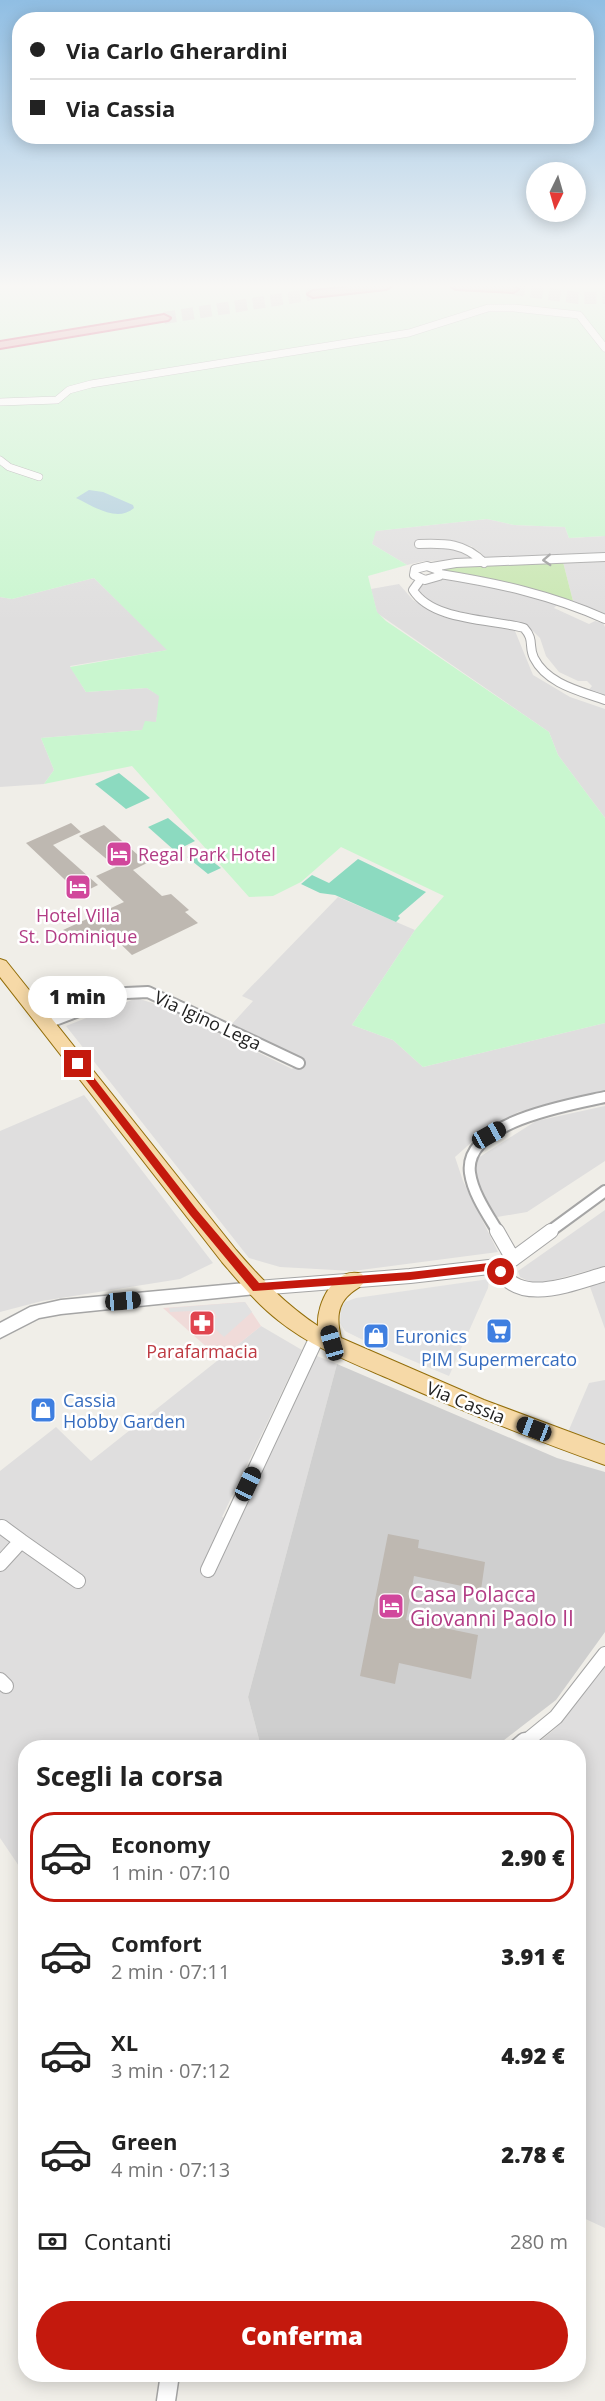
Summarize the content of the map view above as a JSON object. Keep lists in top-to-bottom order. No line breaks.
{"streets":{"main road":["Via Cassia"],"street":["Via Igino Lega"]},"crossings":[["Via Igino Lega","Via Cassia"]],"places":{"hotel":["Regal Park Hotel","Hotel Villa St. Dominique","Casa Polacca Giovanni Paolo II"],"pharmacy":["Parafarmacia"],"supermarket":["PIM Supermercato"],"shop":["Euronics","Cassia Hobby Garden"]},"north":"bottom","page":{"banner":["Via Carlo Gherardini","Via Cassia"],"bubble":"1 min","heading":"Scegli la corsa","list":[{"name":"Economy","note":"1 min · 07:10","value":"2.90 €"},{"name":"Comfort","note":"2 min · 07:11","value":"3.91 €"},{"name":"XL","note":"3 min · 07:12","value":"4.92 €"},{"name":"Green","note":"4 min · 07:13","value":"2.78 €"}],"pay":["Contanti","280 m"],"buttons":"Conferma"}}
